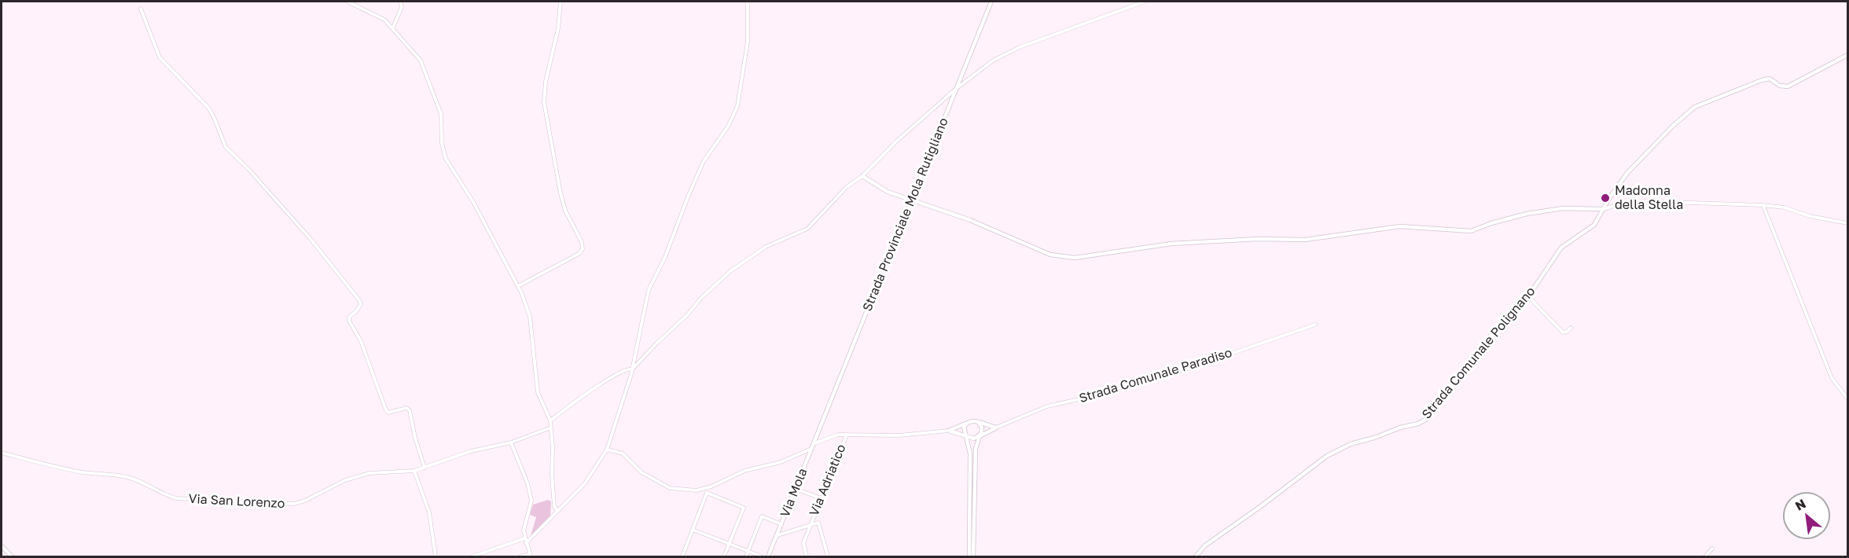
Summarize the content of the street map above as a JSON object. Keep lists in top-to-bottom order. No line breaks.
{"streets":{"street":["Strada Provinciale Mola Rutigliano","Strada Comunale Polignano","Strada Comunale Paradiso","Via Adriatico","Via Mola","Via San Lorenzo"]},"crossings":[["Strada Provinciale Mola Rutigliano","Via Mola"]],"places":["Madonna della Stella"],"north":"top left"}
